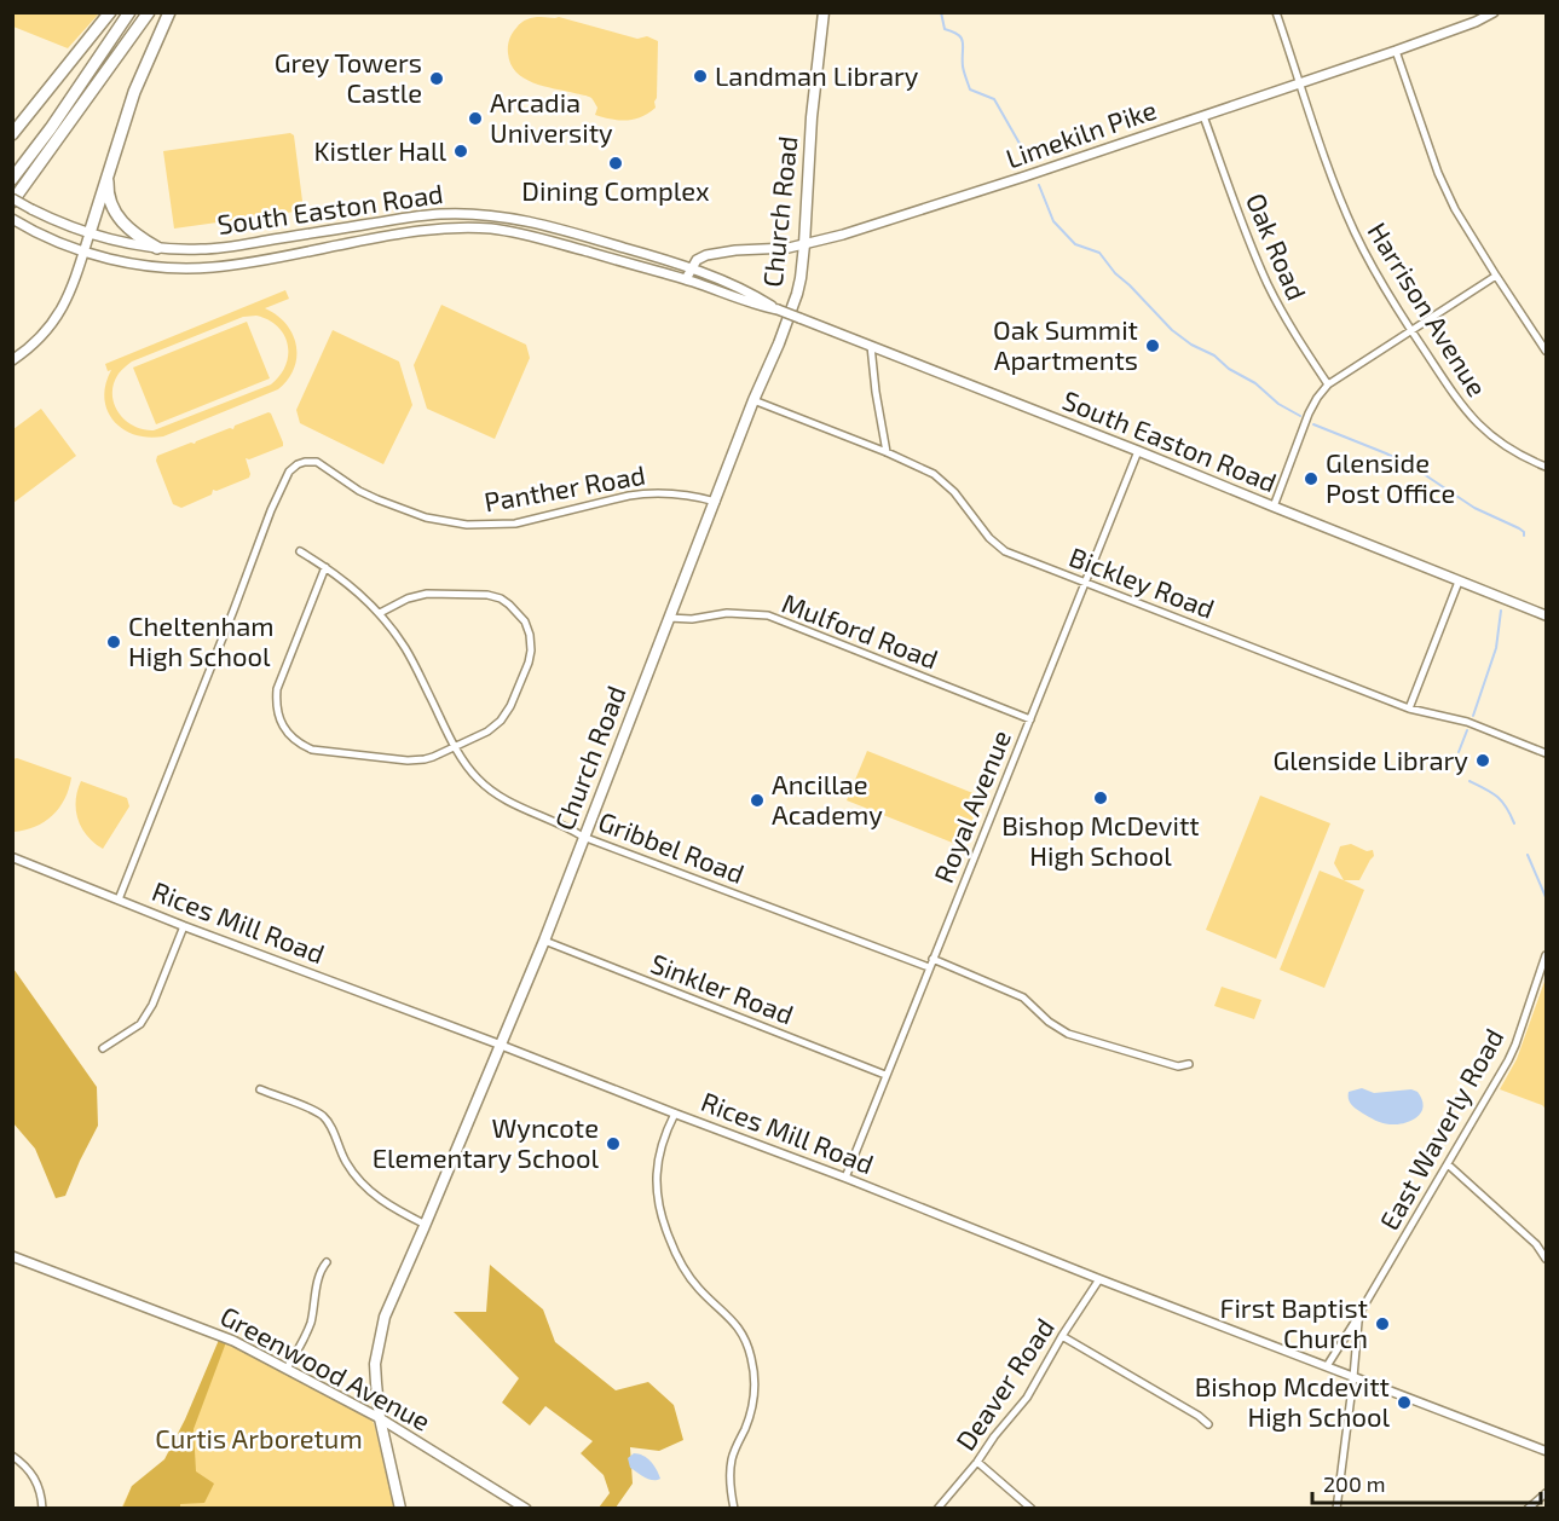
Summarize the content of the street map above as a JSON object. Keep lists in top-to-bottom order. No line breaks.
{"streets":{"main road":["Limekiln Pike","South Easton Road","Church Road","Greenwood Avenue"],"street":["Oak Road","Harrison Avenue","Panther Road","Bickley Road","Mulford Road","Royal Avenue","Gribbel Road","Rices Mill Road","Sinkler Road","East Waverly Road","Deaver Road"]},"crossings":[["Limekiln Pike","South Easton Road"],["Limekiln Pike","Church Road"],["Limekiln Pike","Oak Road"],["Limekiln Pike","Harrison Avenue"],["South Easton Road","Royal Avenue"],["Church Road","Panther Road"],["Church Road","Bickley Road"],["Church Road","Mulford Road"],["Church Road","Gribbel Road"],["Church Road","Rices Mill Road"],["Church Road","Sinkler Road"],["Church Road","Greenwood Avenue"],["Panther Road","Rices Mill Road"],["Bickley Road","Royal Avenue"],["Mulford Road","Royal Avenue"],["Royal Avenue","Gribbel Road"],["Royal Avenue","Rices Mill Road"],["Royal Avenue","Sinkler Road"],["Rices Mill Road","East Waverly Road"],["Rices Mill Road","Deaver Road"]],"parks":["Curtis Arboretum"],"places":["Landman Library","Grey Towers Castle","Arcadia University","Kistler Hall","Dining Complex","Oak Summit Apartments","Glenside Post Office","Cheltenham High School","Glenside Library","Bishop McDevitt High School","Ancillae Academy","Wyncote Elementary School","First Baptist Church","Bishop Mcdevitt High School"],"scale_bar":"200 m"}
